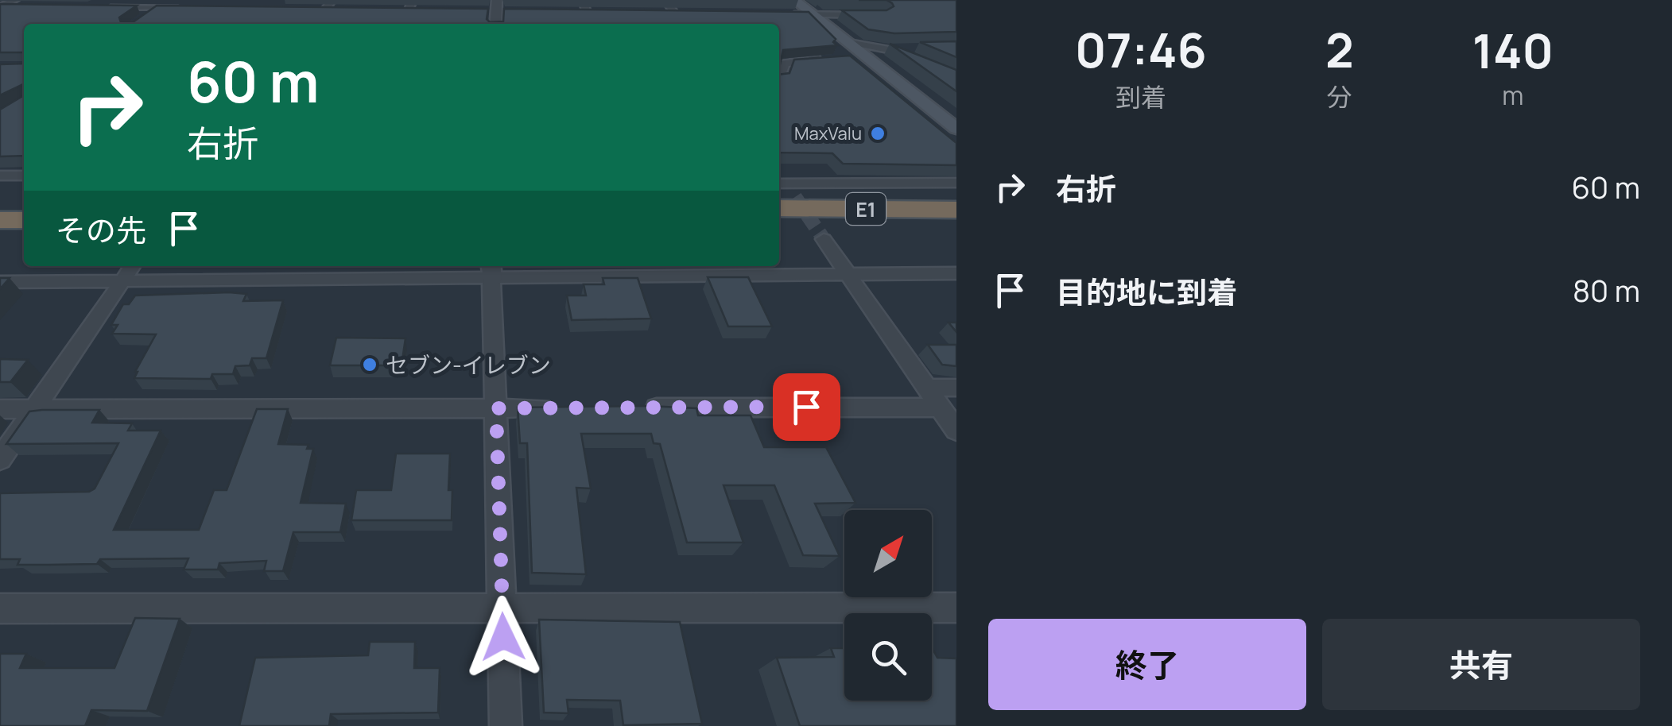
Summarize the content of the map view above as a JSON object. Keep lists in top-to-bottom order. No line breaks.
{"streets":{"highway":["E1"]},"places":["MaxValu","セブン-イレブン"],"north":"top right","page":{"eta":["07:46","到着","2","分","140","m"],"turn":["60 m","右折"],"list":[{"name":"右折","value":"60 m"},{"name":"目的地に到着","value":"80 m"}],"then":"その先","buttons":["終了","共有"]}}
